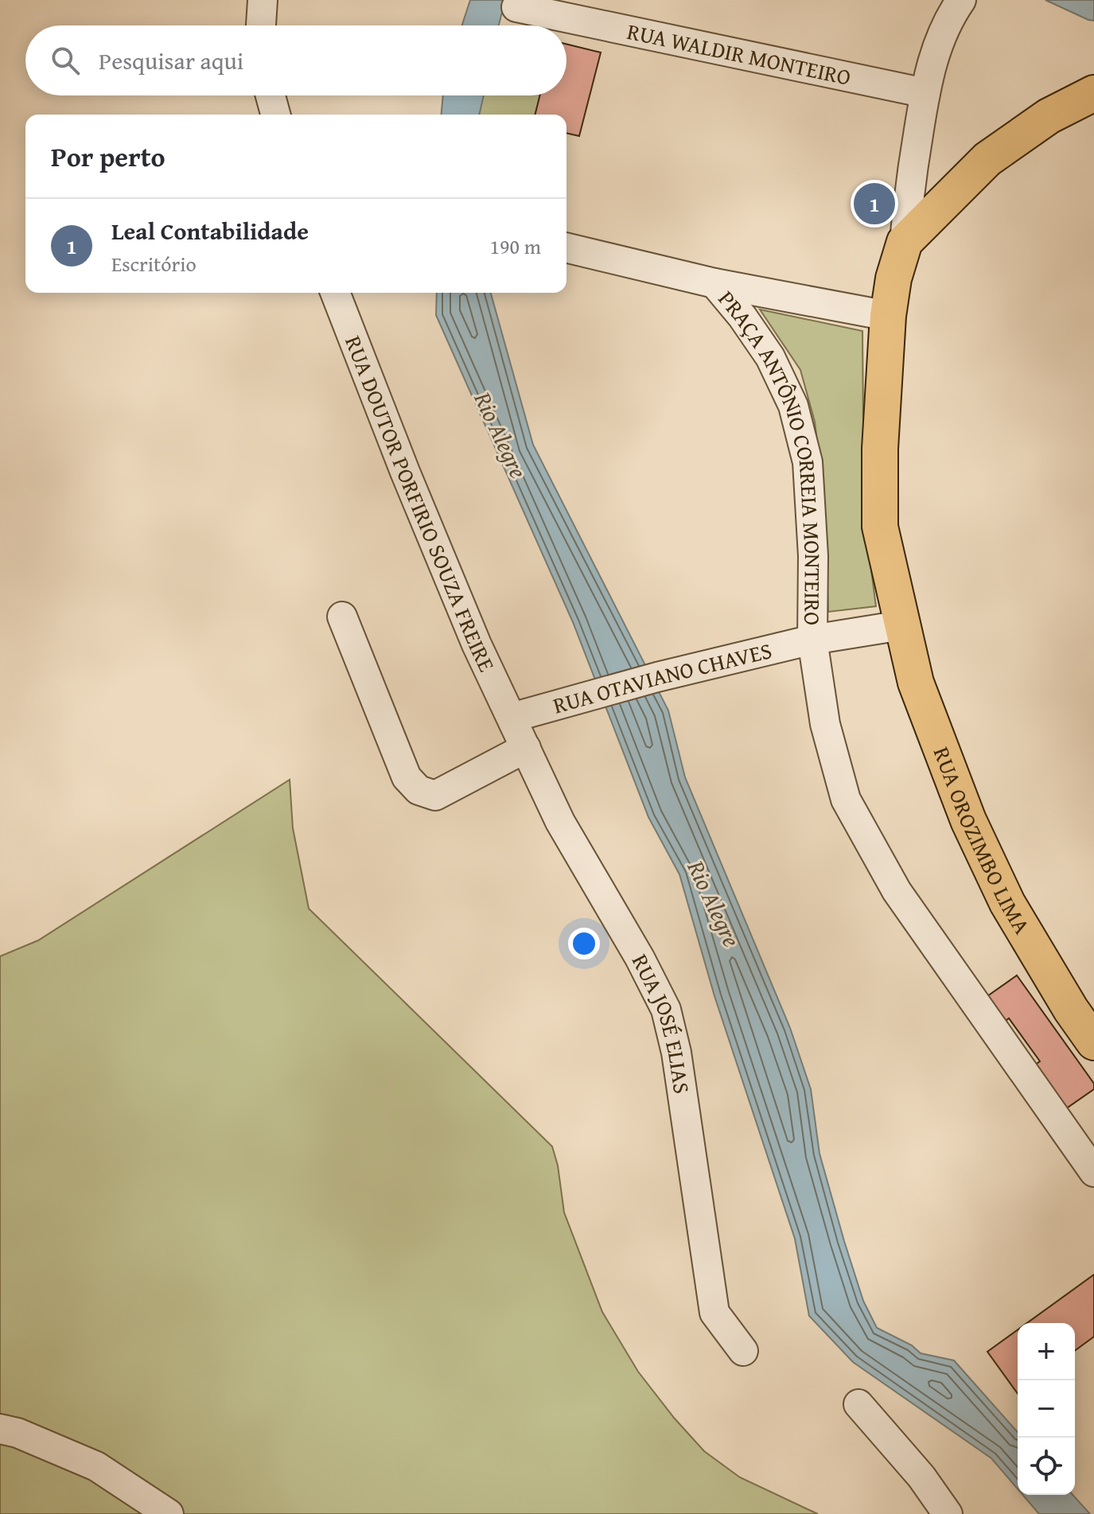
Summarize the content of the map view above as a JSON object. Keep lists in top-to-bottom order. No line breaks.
{"streets":{"main road":["RUA OROZIMBO LIMA"],"street":["RUA WALDIR MONTEIRO","PRAÇA ANTÔNIO CORREIA MONTEIRO","RUA DOUTOR PORFIRIO SOUZA FREIRE","RUA OTAVIANO CHAVES","RUA JOSÉ ELIAS"]},"crossings":[["PRAÇA ANTÔNIO CORREIA MONTEIRO","RUA OTAVIANO CHAVES"],["PRAÇA ANTÔNIO CORREIA MONTEIRO","RUA OROZIMBO LIMA"],["RUA DOUTOR PORFIRIO SOUZA FREIRE","RUA OTAVIANO CHAVES"],["RUA DOUTOR PORFIRIO SOUZA FREIRE","RUA JOSÉ ELIAS"],["RUA OTAVIANO CHAVES","RUA OROZIMBO LIMA"],["RUA OTAVIANO CHAVES","RUA JOSÉ ELIAS"]],"water":["Rio Alegre"],"page":{"search":"Pesquisar aqui","heading":"Por perto","pins":"1","list":[{"mark":"1","name":"Leal Contabilidade","note":"Escritório","value":"190 m"}],"map_buttons":["+","−"]}}
